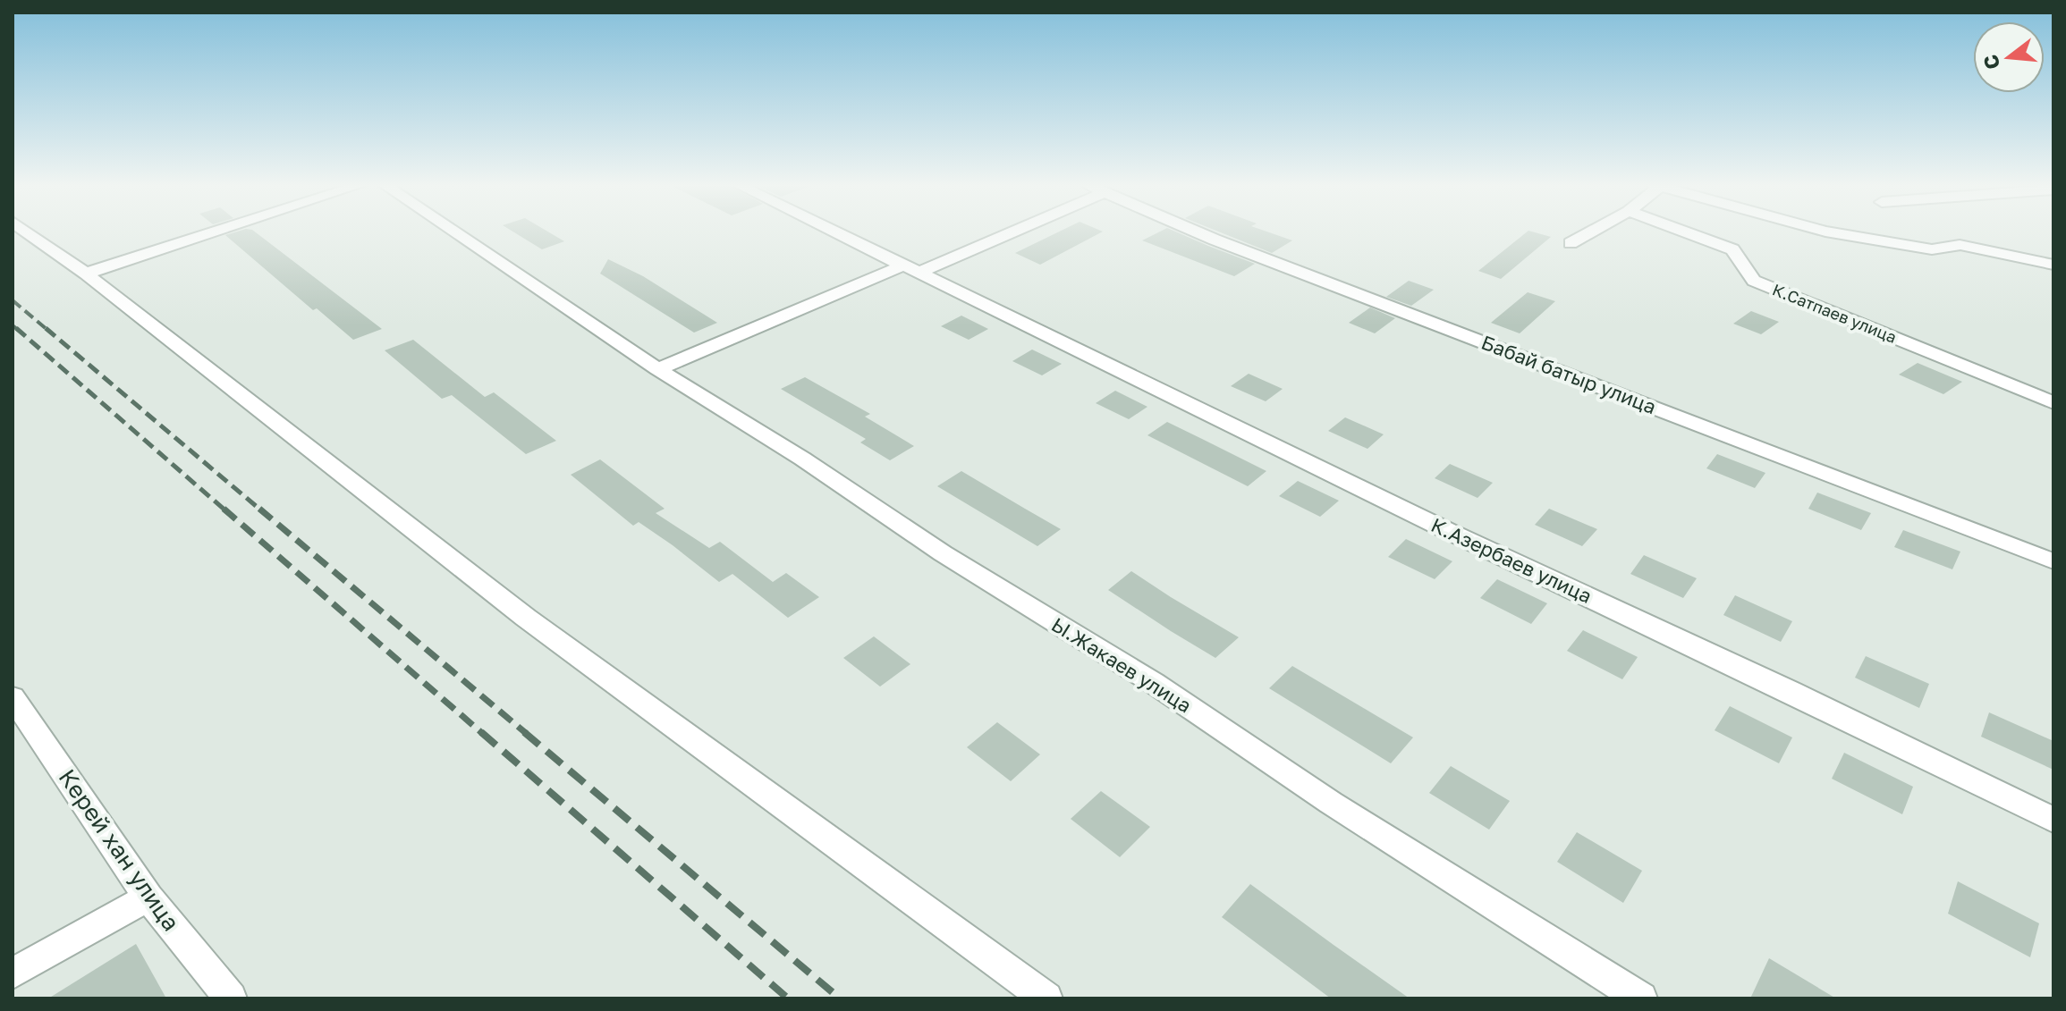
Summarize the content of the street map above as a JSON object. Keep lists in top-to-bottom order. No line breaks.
{"streets":{"street":["К.Сатпаев улица","Бабай батыр улица","К.Азербаев улица","Ы.Жакаев улица","Керей хан улица"]},"north":"left"}
